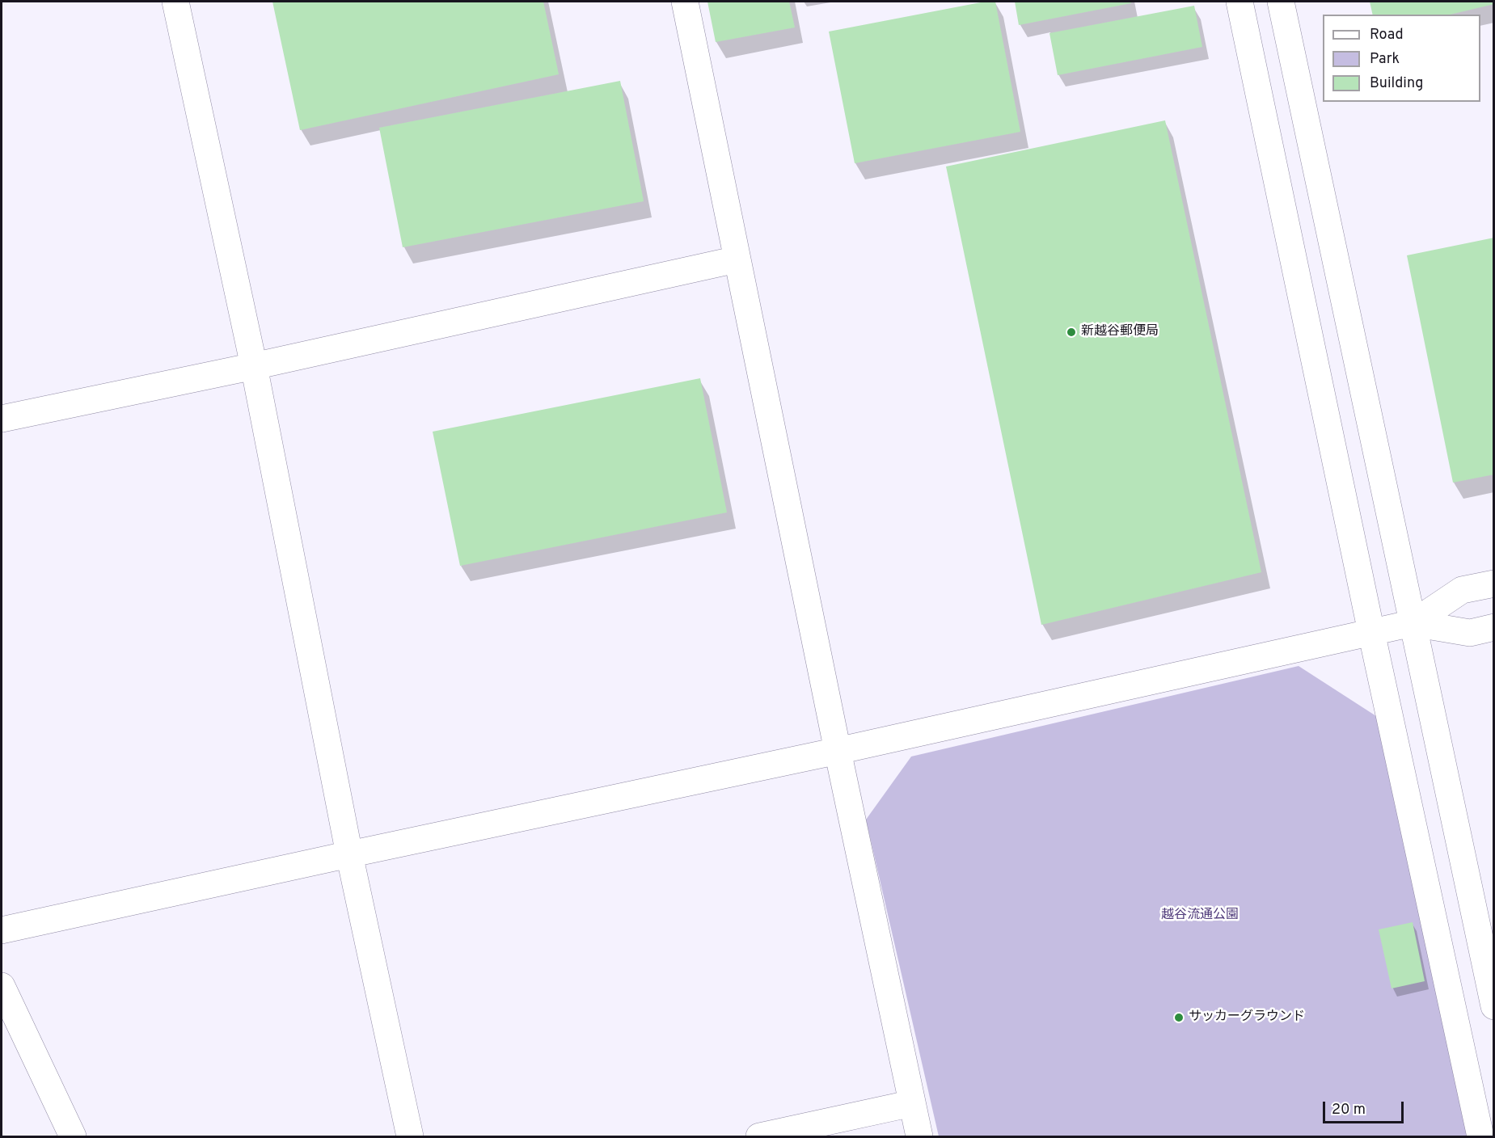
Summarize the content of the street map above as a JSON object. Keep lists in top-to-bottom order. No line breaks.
{"parks":["越谷流通公園"],"places":["新越谷郵便局","サッカーグラウンド"],"legend":["Road","Park","Building"],"scale_bar":"20 m"}
